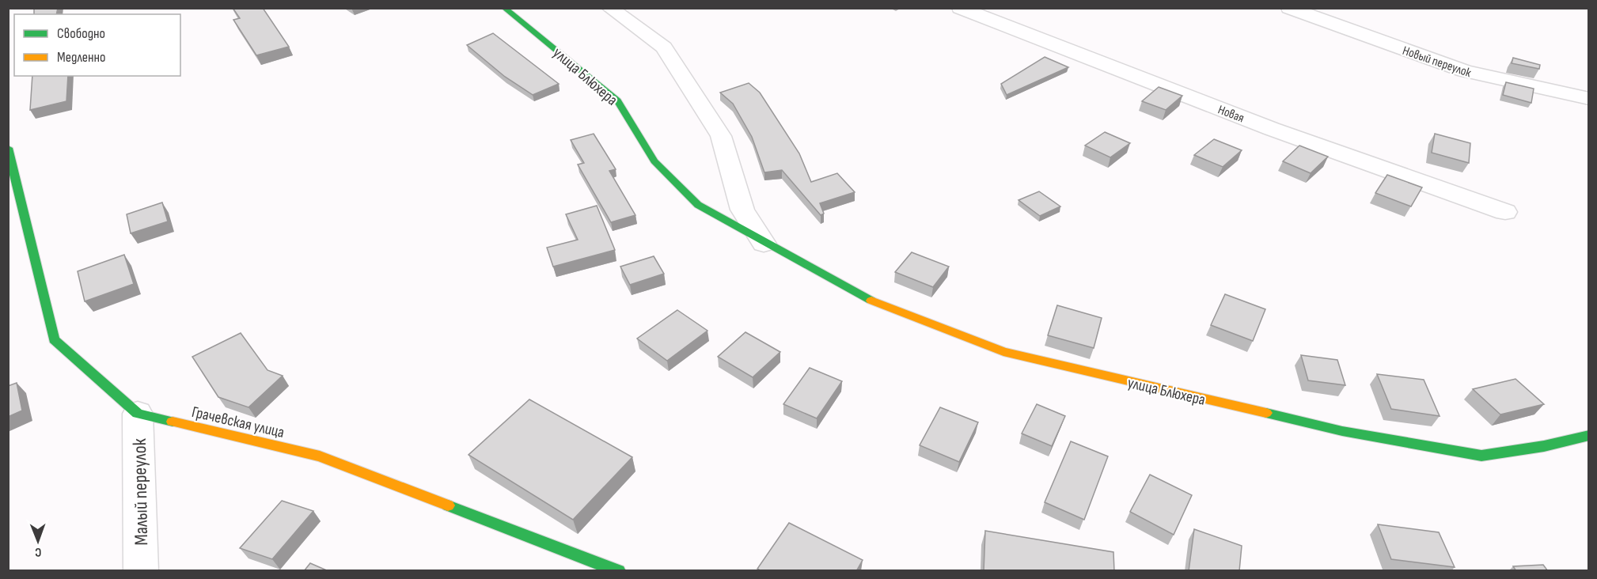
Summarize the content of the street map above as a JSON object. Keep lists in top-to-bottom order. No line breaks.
{"streets":{"street":["Новый переулок","улица Блюхера","Новая","Грачевская улица","Малый переулок"]},"crossings":[["Грачевская улица","Малый переулок"]],"legend":["Свободно","Медленно"],"north":"bottom"}
